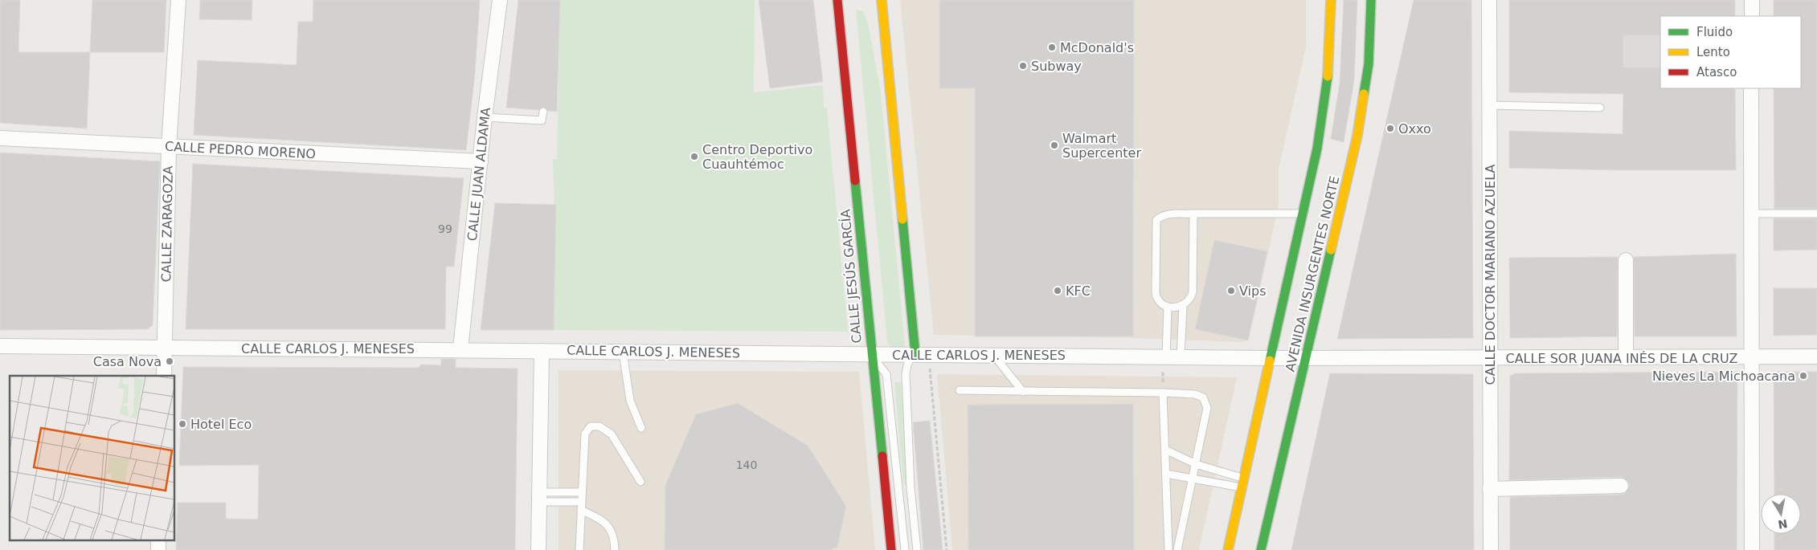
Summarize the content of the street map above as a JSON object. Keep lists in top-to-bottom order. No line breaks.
{"streets":{"main road":["AVENIDA INSURGENTES NORTE","CALLE JESÚS GARCÍA"],"street":["CALLE PEDRO MORENO","CALLE JUAN ALDAMA","CALLE ZARAGOZA","CALLE DOCTOR MARIANO AZUELA","CALLE CARLOS J. MENESES","CALLE SOR JUANA INÉS DE LA CRUZ"]},"crossings":[["CALLE PEDRO MORENO","CALLE JUAN ALDAMA"],["CALLE PEDRO MORENO","CALLE ZARAGOZA"],["CALLE JUAN ALDAMA","CALLE CARLOS J. MENESES"],["CALLE ZARAGOZA","CALLE CARLOS J. MENESES"],["AVENIDA INSURGENTES NORTE","CALLE CARLOS J. MENESES"],["AVENIDA INSURGENTES NORTE","CALLE SOR JUANA INÉS DE LA CRUZ"],["CALLE DOCTOR MARIANO AZUELA","CALLE SOR JUANA INÉS DE LA CRUZ"],["CALLE JESÚS GARCÍA","CALLE CARLOS J. MENESES"],["CALLE CARLOS J. MENESES","CALLE SOR JUANA INÉS DE LA CRUZ"]],"places":["McDonald's","Subway","Oxxo","Walmart Supercenter","Centro Deportivo Cuauhtémoc","KFC","Vips","Casa Nova","Nieves La Michoacana","Hotel Eco"],"house_numbers":["99","140"],"legend":["Fluido","Lento","Atasco"],"north":"bottom"}
